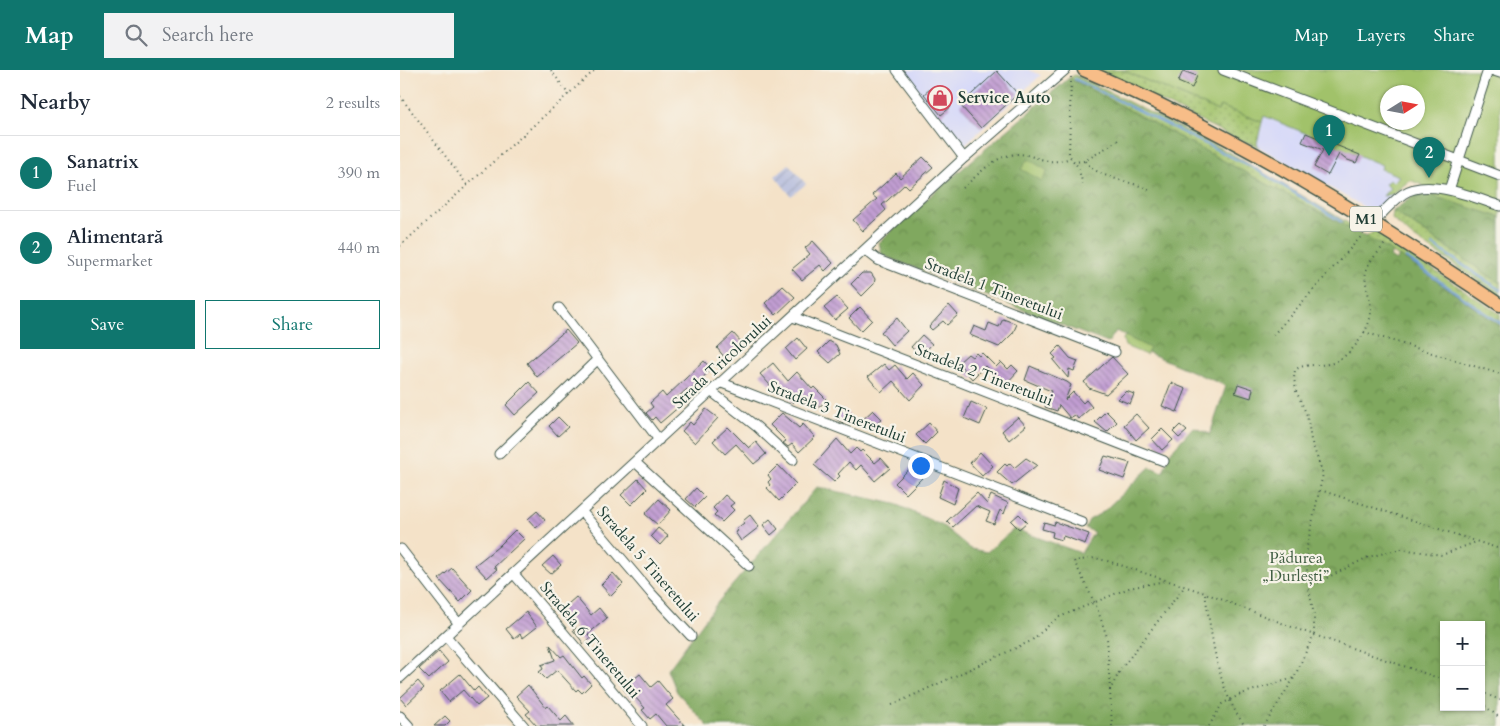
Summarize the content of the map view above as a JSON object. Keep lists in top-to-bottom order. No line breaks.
{"streets":{"highway":["M1"],"street":["Stradela 1 Tineretului","Strada Tricolorului","Stradela 2 Tineretului","Stradela 3 Tineretului","Stradela 5 Tineretului","Stradela 6 Tineretului"]},"crossings":[["Stradela 1 Tineretului","Strada Tricolorului"],["Strada Tricolorului","Stradela 2 Tineretului"],["Strada Tricolorului","Stradela 3 Tineretului"],["Strada Tricolorului","Stradela 5 Tineretului"],["Strada Tricolorului","Stradela 6 Tineretului"]],"parks":["Pădurea „Durlești”"],"places":{"shop":["Service Auto"]},"north":"right","page":{"header":"Map","search":"Search here","nav":["Map","Layers","Share"],"heading":["Nearby","2 results"],"pins":["1","2"],"list":[{"mark":"1","name":"Sanatrix","note":"Fuel","value":"390 m"},{"mark":"2","name":"Alimentară","note":"Supermarket","value":"440 m"}],"buttons":["Save","Share"],"map_buttons":["+","−"]}}
